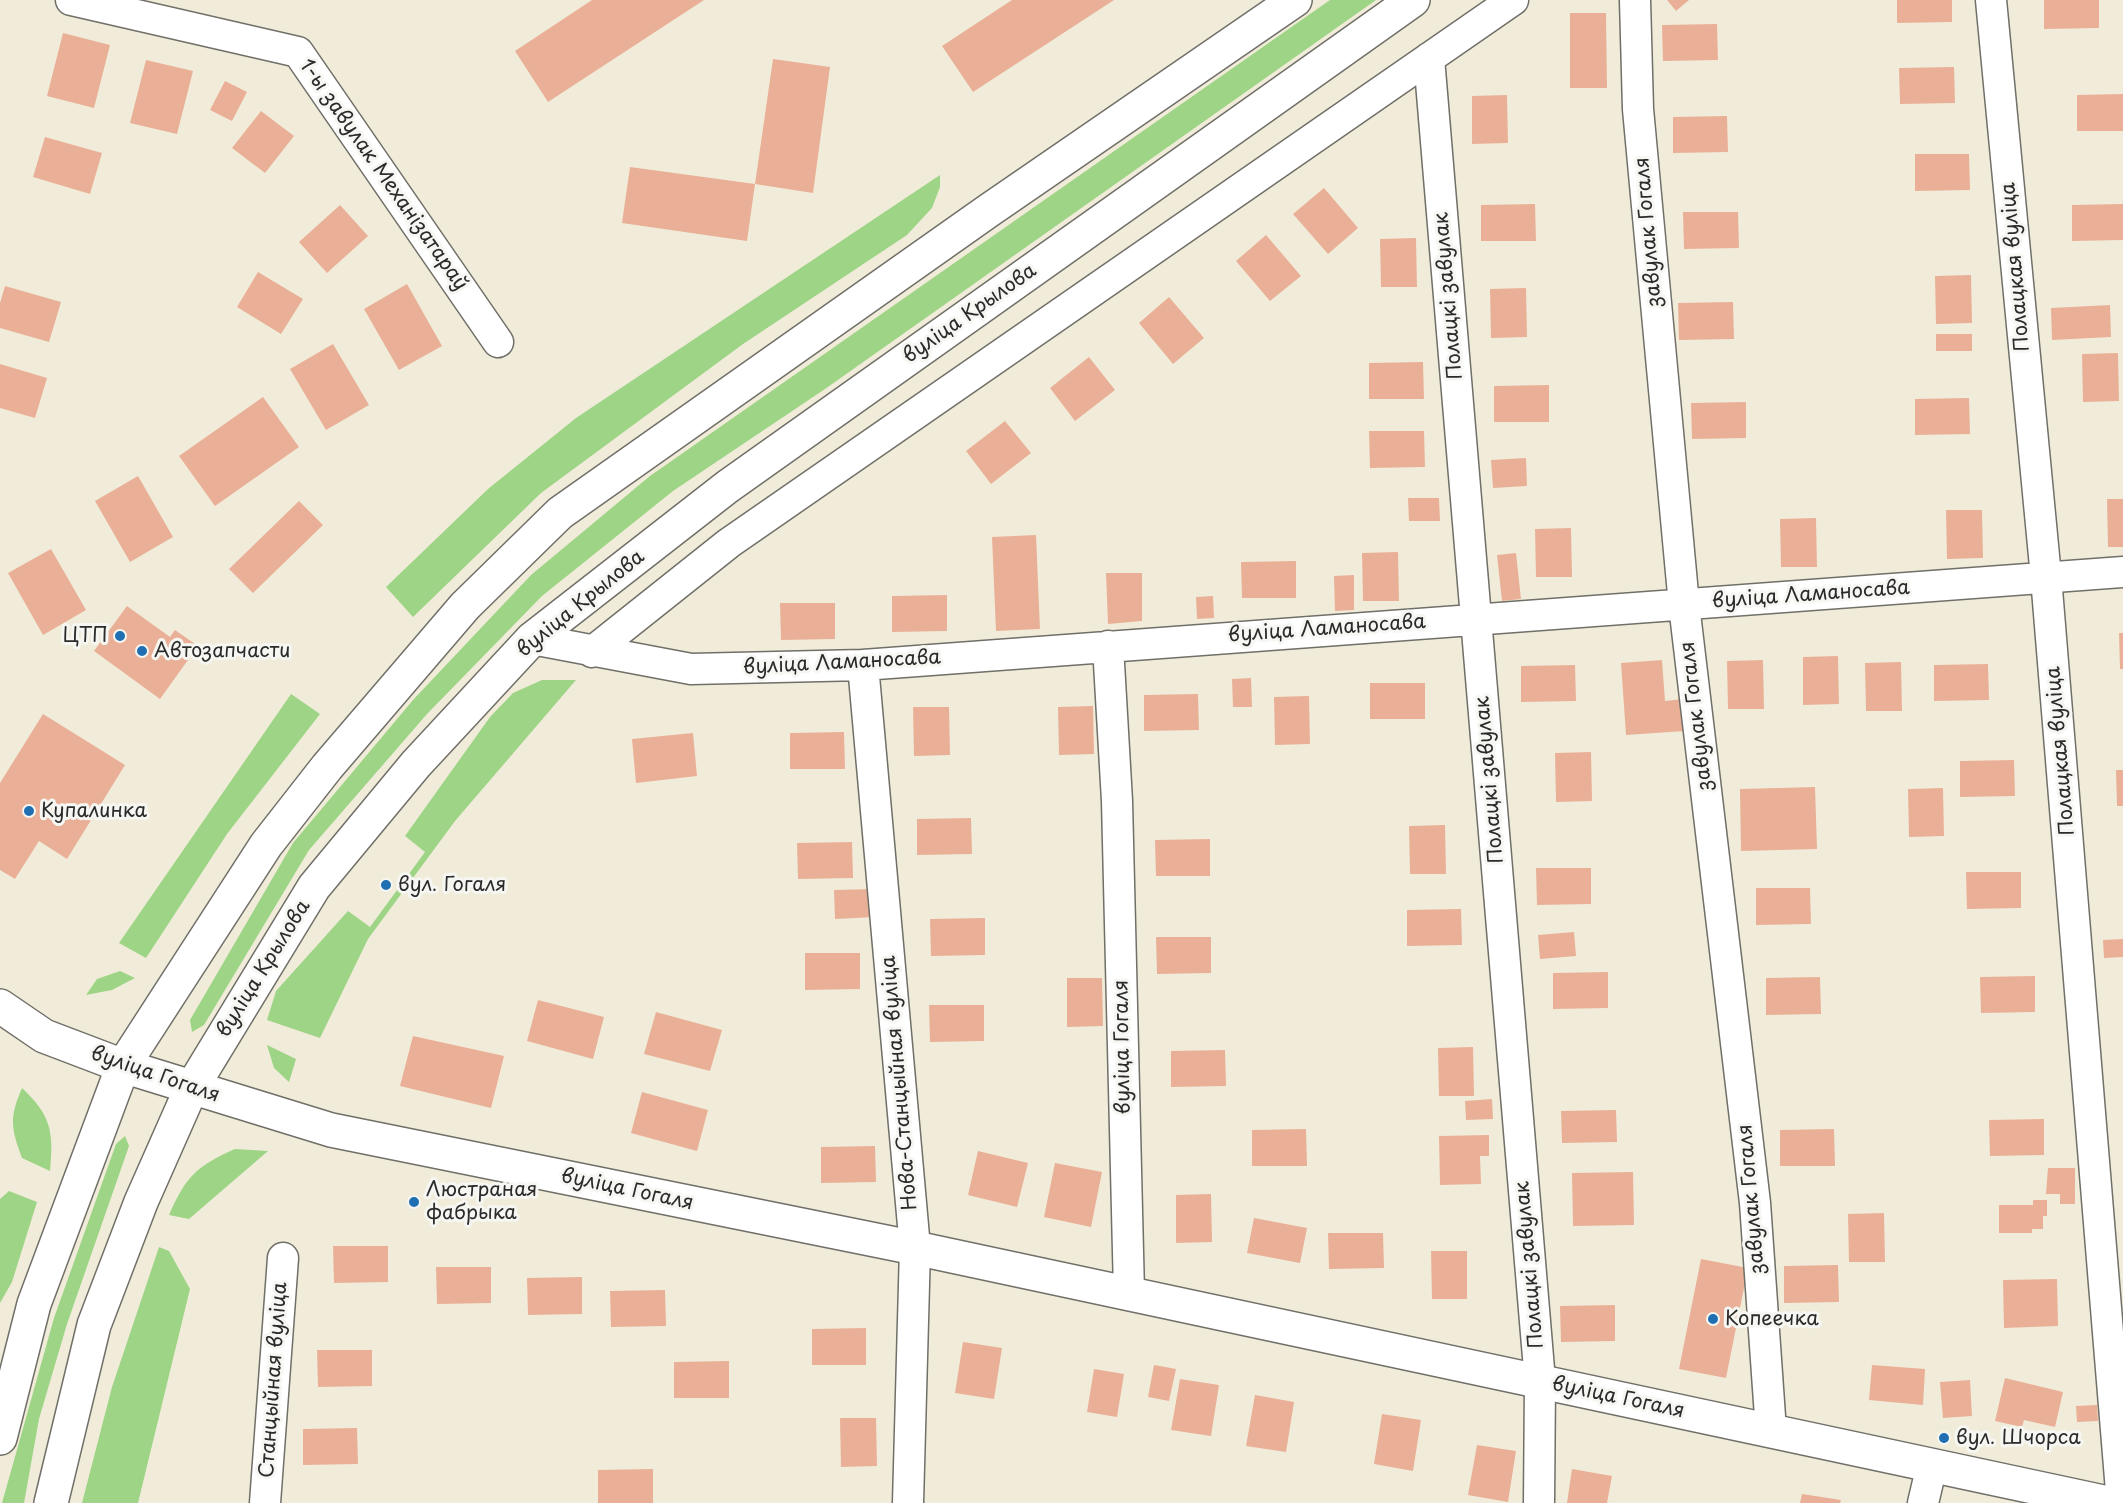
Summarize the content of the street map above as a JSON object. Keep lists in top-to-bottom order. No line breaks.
{"streets":{"main road":["вуліца Крылова","вуліца Гогаля"],"street":["1-ы завулак Механізатараў","завулак Гогаля","Полацкая вуліца","Полацкі завулак","вуліца Ламаносава","Нова-Станцыйная вуліца","Станцыйная вуліца"]},"crossings":[["завулак Гогаля","вуліца Ламаносава"],["завулак Гогаля","вуліца Гогаля"],["Полацкая вуліца","вуліца Ламаносава"],["Полацкі завулак","вуліца Ламаносава"],["Полацкі завулак","вуліца Гогаля"],["вуліца Крылова","вуліца Ламаносава"],["вуліца Крылова","вуліца Гогаля"],["вуліца Ламаносава","вуліца Гогаля"],["вуліца Ламаносава","Нова-Станцыйная вуліца"],["вуліца Гогаля","Нова-Станцыйная вуліца"]],"places":["ЦТП","Автозапчасти","Купалинка","вул. Гогаля","Люстраная фабрыка","Копеечка","вул. Шчорса"]}
